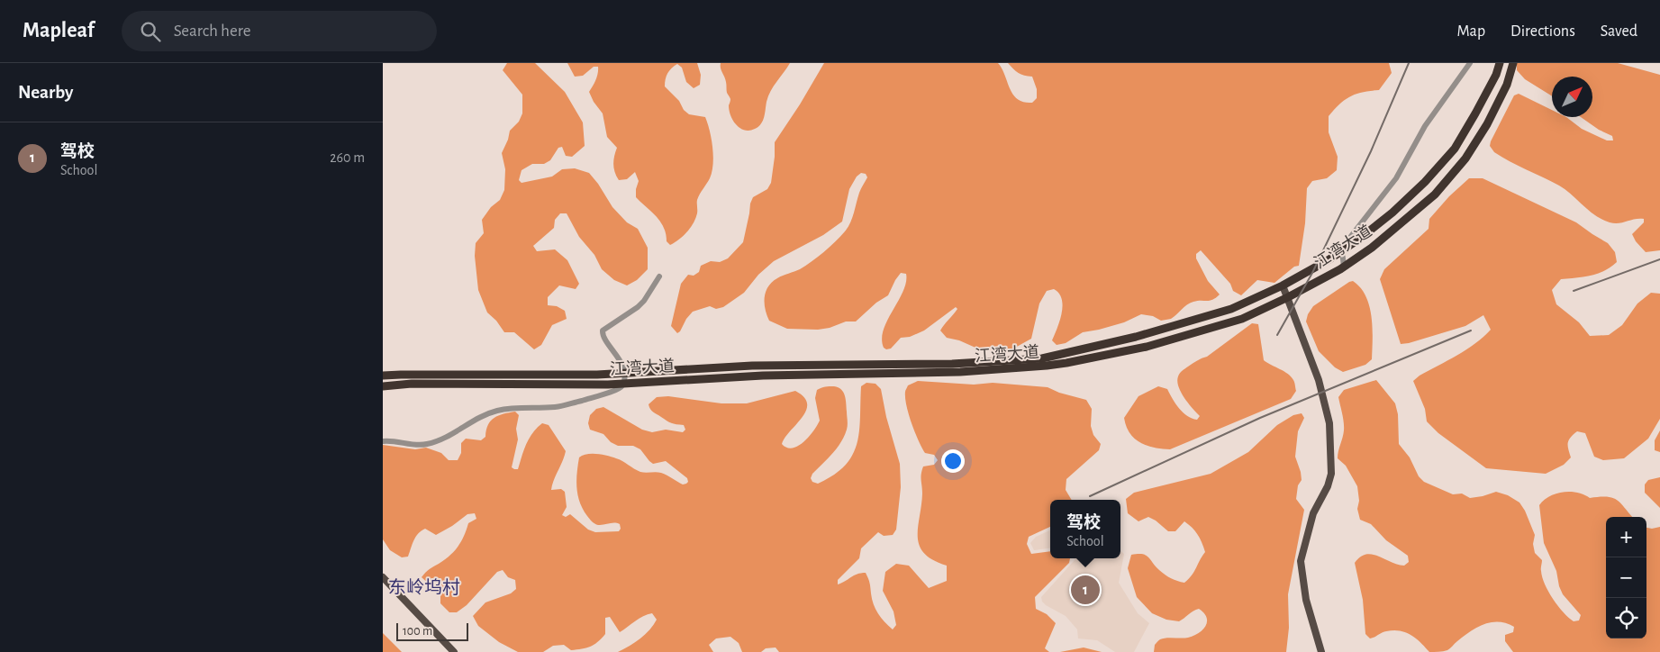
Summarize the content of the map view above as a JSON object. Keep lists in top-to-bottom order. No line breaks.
{"streets":{"highway":["江湾大道"]},"districts":["东岭坞村"],"scale_bar":"100 m","north":"top right","page":{"header":"Mapleaf","search":"Search here","nav":["Map","Directions","Saved"],"heading":"Nearby","list":[{"mark":"1","name":"驾校","note":"School","value":"260 m"}],"popup":["驾校","School"],"map_buttons":["+","−"],"pins":"1","scale":"100 m"}}
